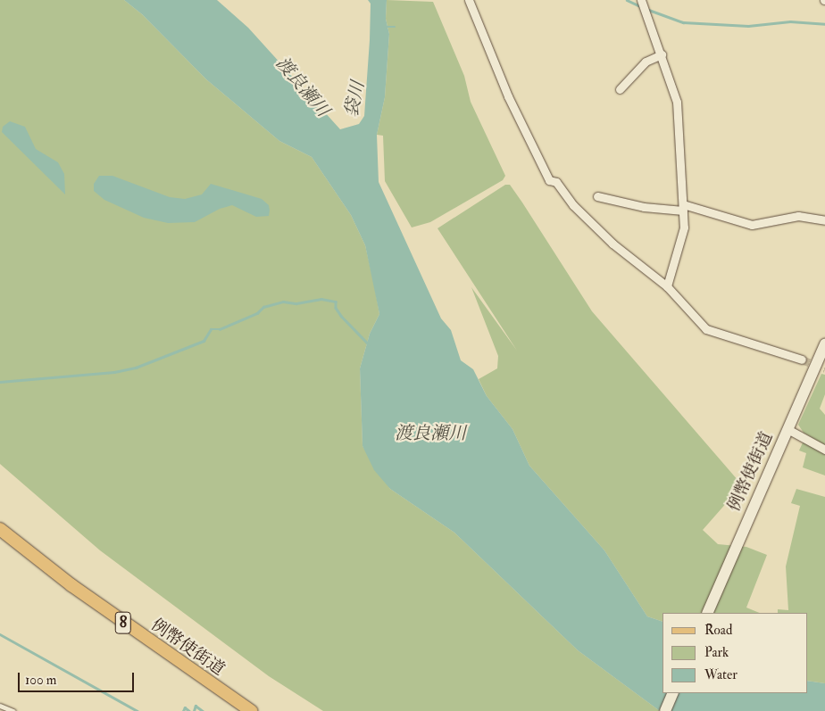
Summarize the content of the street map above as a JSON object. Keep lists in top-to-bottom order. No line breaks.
{"streets":{"main road":["例幣使街道","8"]},"water":["渡良瀬川","袋川"],"legend":["Road","Park","Water"],"scale_bar":"100 m"}
